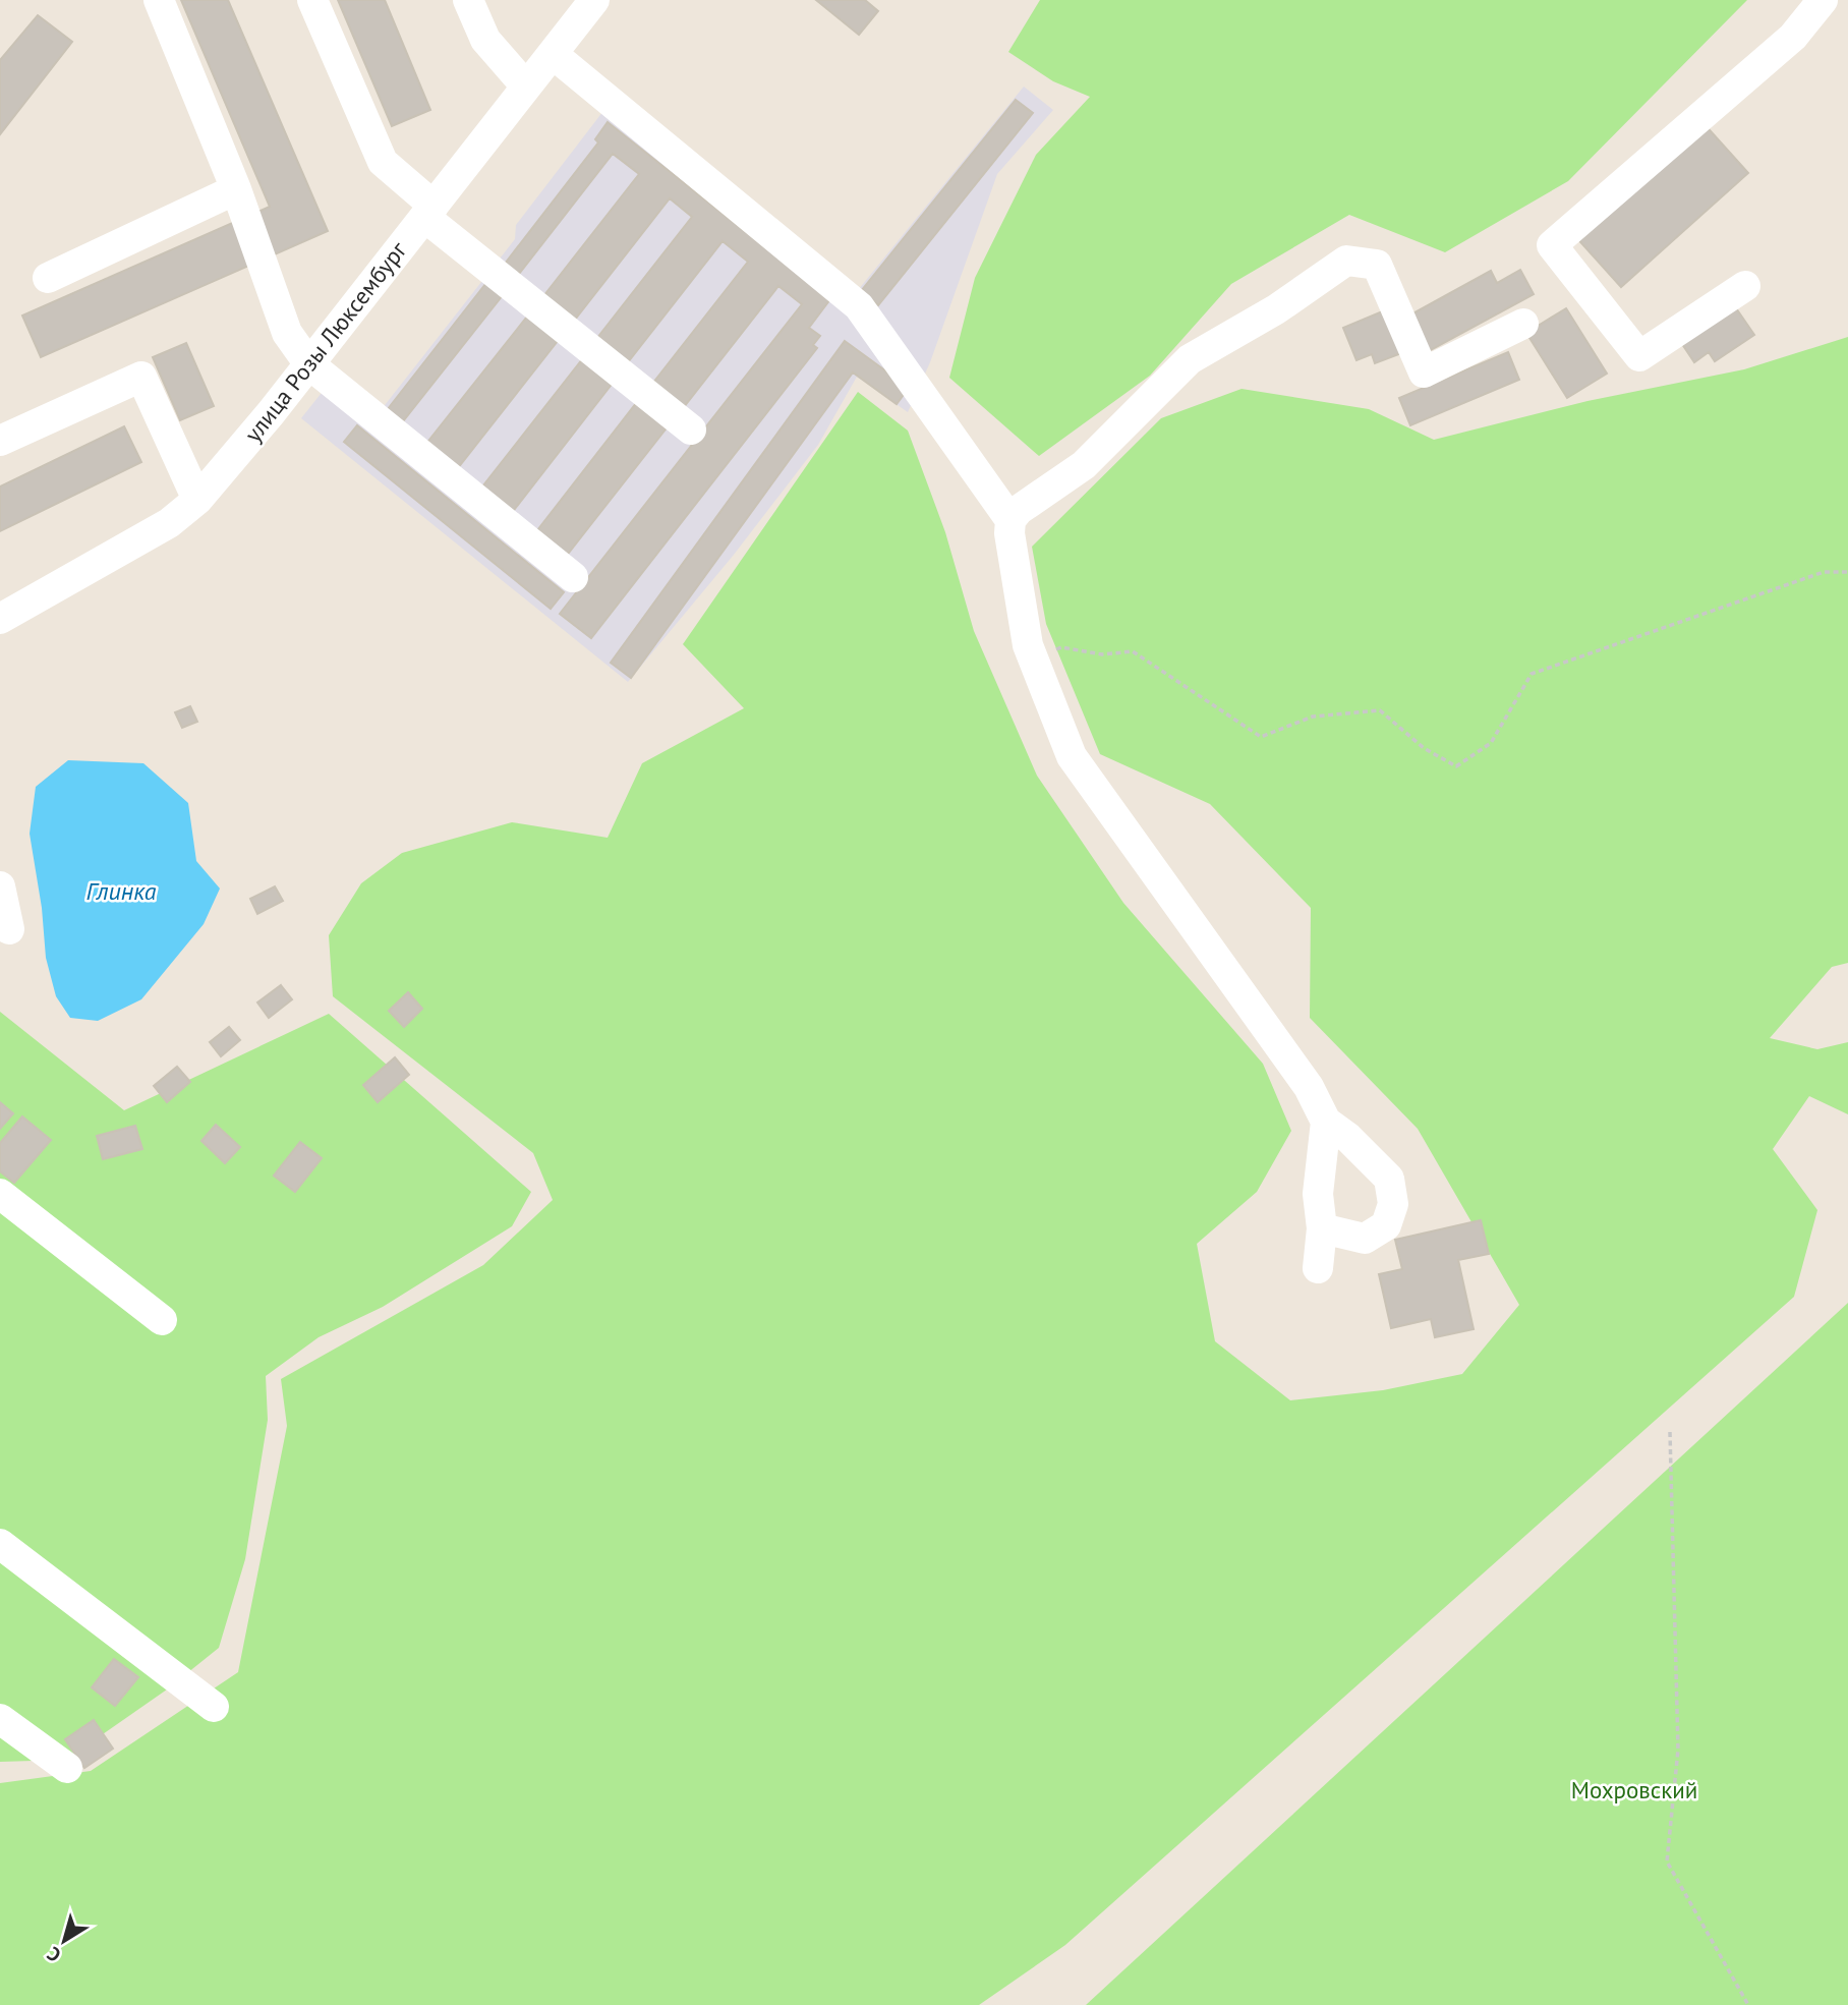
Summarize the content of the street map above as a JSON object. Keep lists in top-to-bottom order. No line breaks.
{"streets":{"street":["улица Розы Люксембург"]},"water":["Глинка"],"parks":["Мохровский"],"north":"bottom left"}
